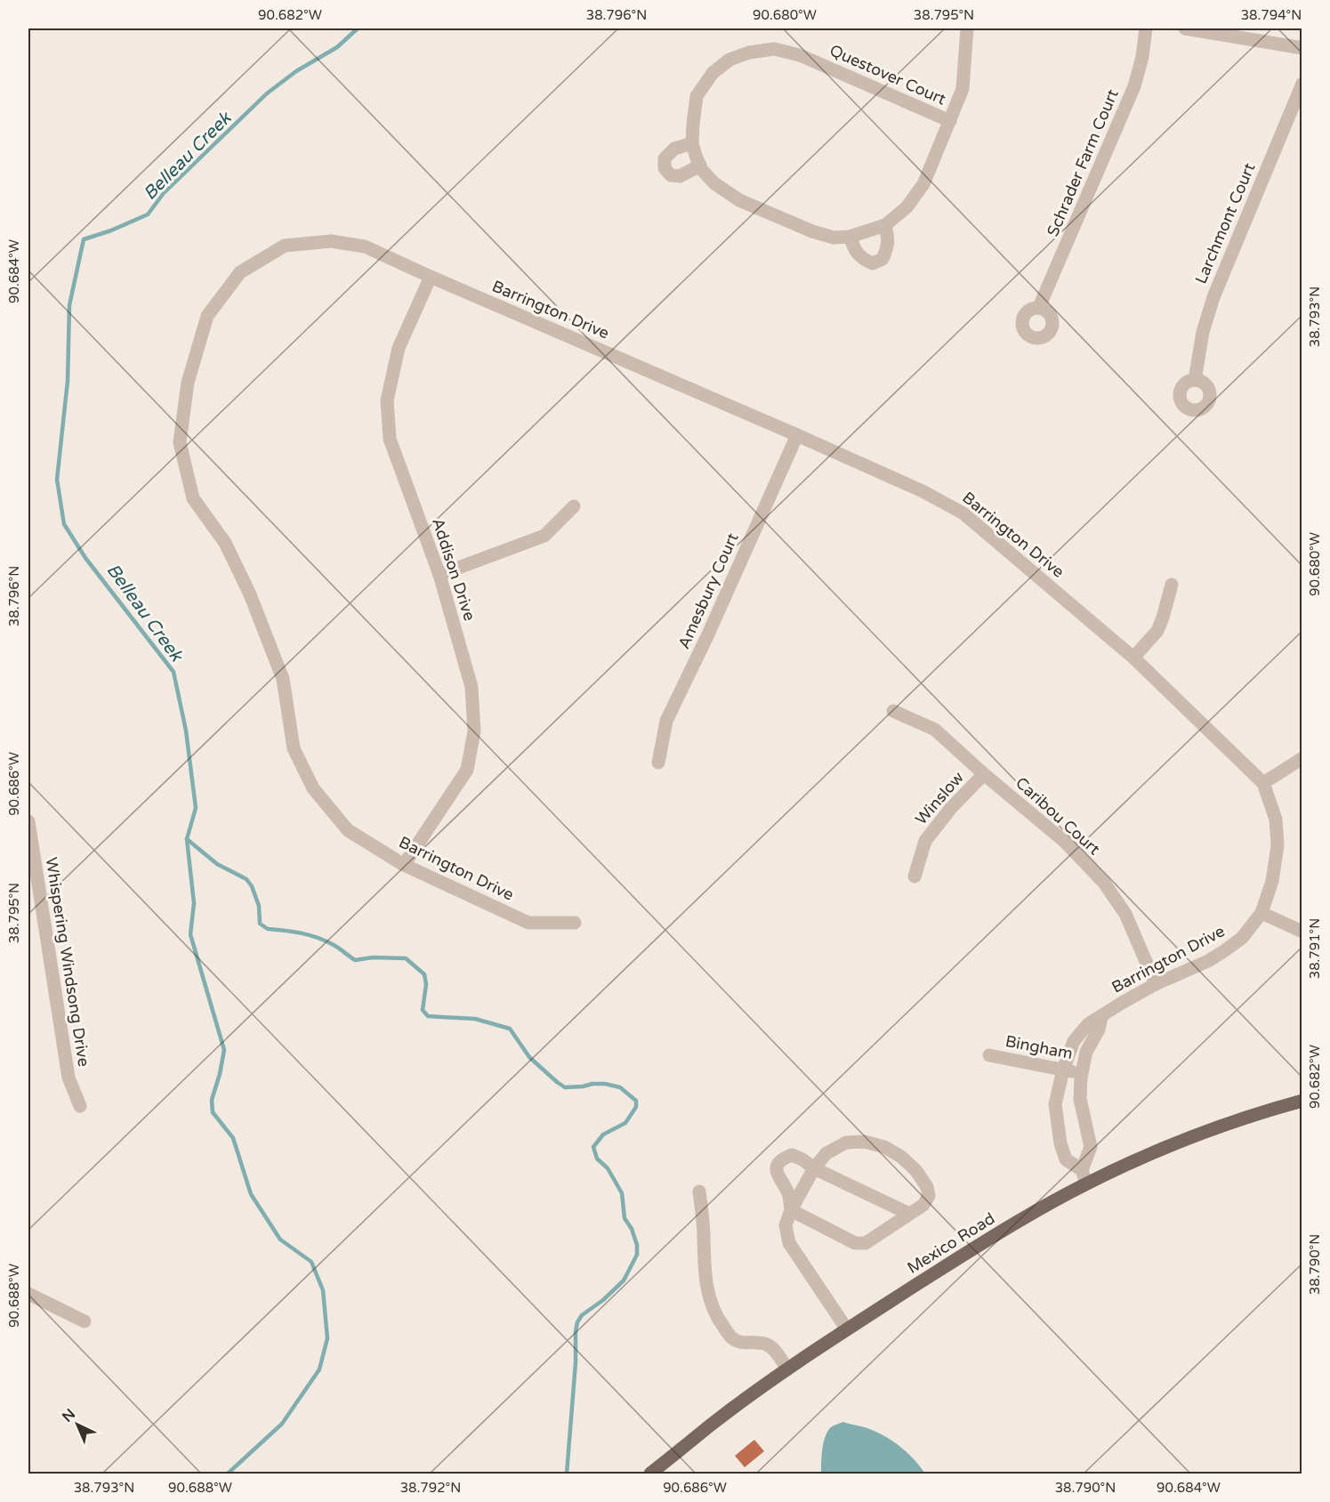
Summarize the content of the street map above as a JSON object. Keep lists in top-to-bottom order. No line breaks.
{"streets":{"main road":["Mexico Road"],"street":["Questover Court","Schrader Farm Court","Larchmont Court","Barrington Drive","Addison Drive","Amesbury Court","Winslow","Caribou Court","Whispering Windsong Drive","Bingham"]},"crossings":[["Barrington Drive","Addison Drive"],["Barrington Drive","Amesbury Court"],["Barrington Drive","Caribou Court"],["Barrington Drive","Bingham"],["Barrington Drive","Mexico Road"],["Winslow","Caribou Court"]],"water":["Belleau Creek"],"north":"top left","coordinates":["90.682°W","38.796°N","90.680°W","38.795°N","38.794°N","90.684°W","38.793°N","90.686°W","38.791°N","38.790°N","90.688°W","38.792°N"]}
